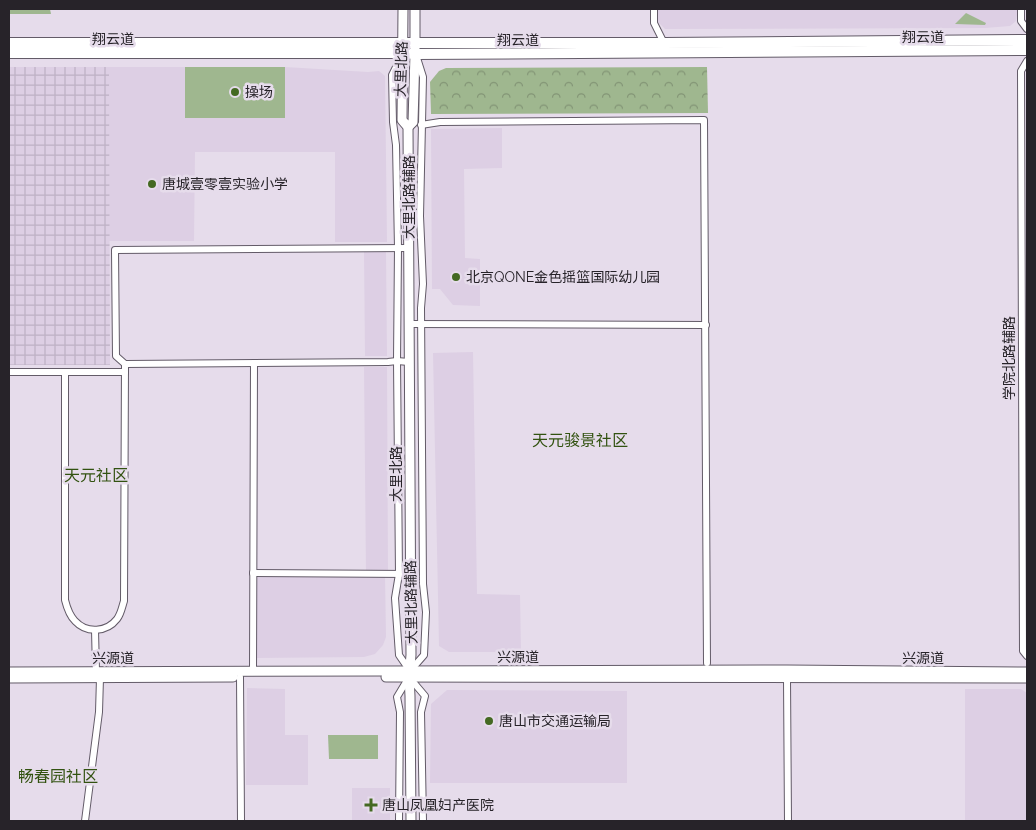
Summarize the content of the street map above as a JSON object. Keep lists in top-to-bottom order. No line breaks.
{"streets":{"main road":["翔云道","大里北路","兴源道"],"street":["大里北路辅路","学院北路辅路"]},"crossings":[["翔云道","大里北路"],["翔云道","大里北路辅路"],["大里北路","大里北路辅路"],["大里北路","兴源道"],["大里北路辅路","兴源道"]],"districts":["天元骏景社区","天元社区","畅春园社区"],"places":{"other":["操场","唐城壹零壹实验小学","北京QONE金色摇篮国际幼儿园","唐山市交通运输局"],"health":["唐山凤凰妇产医院"]}}
